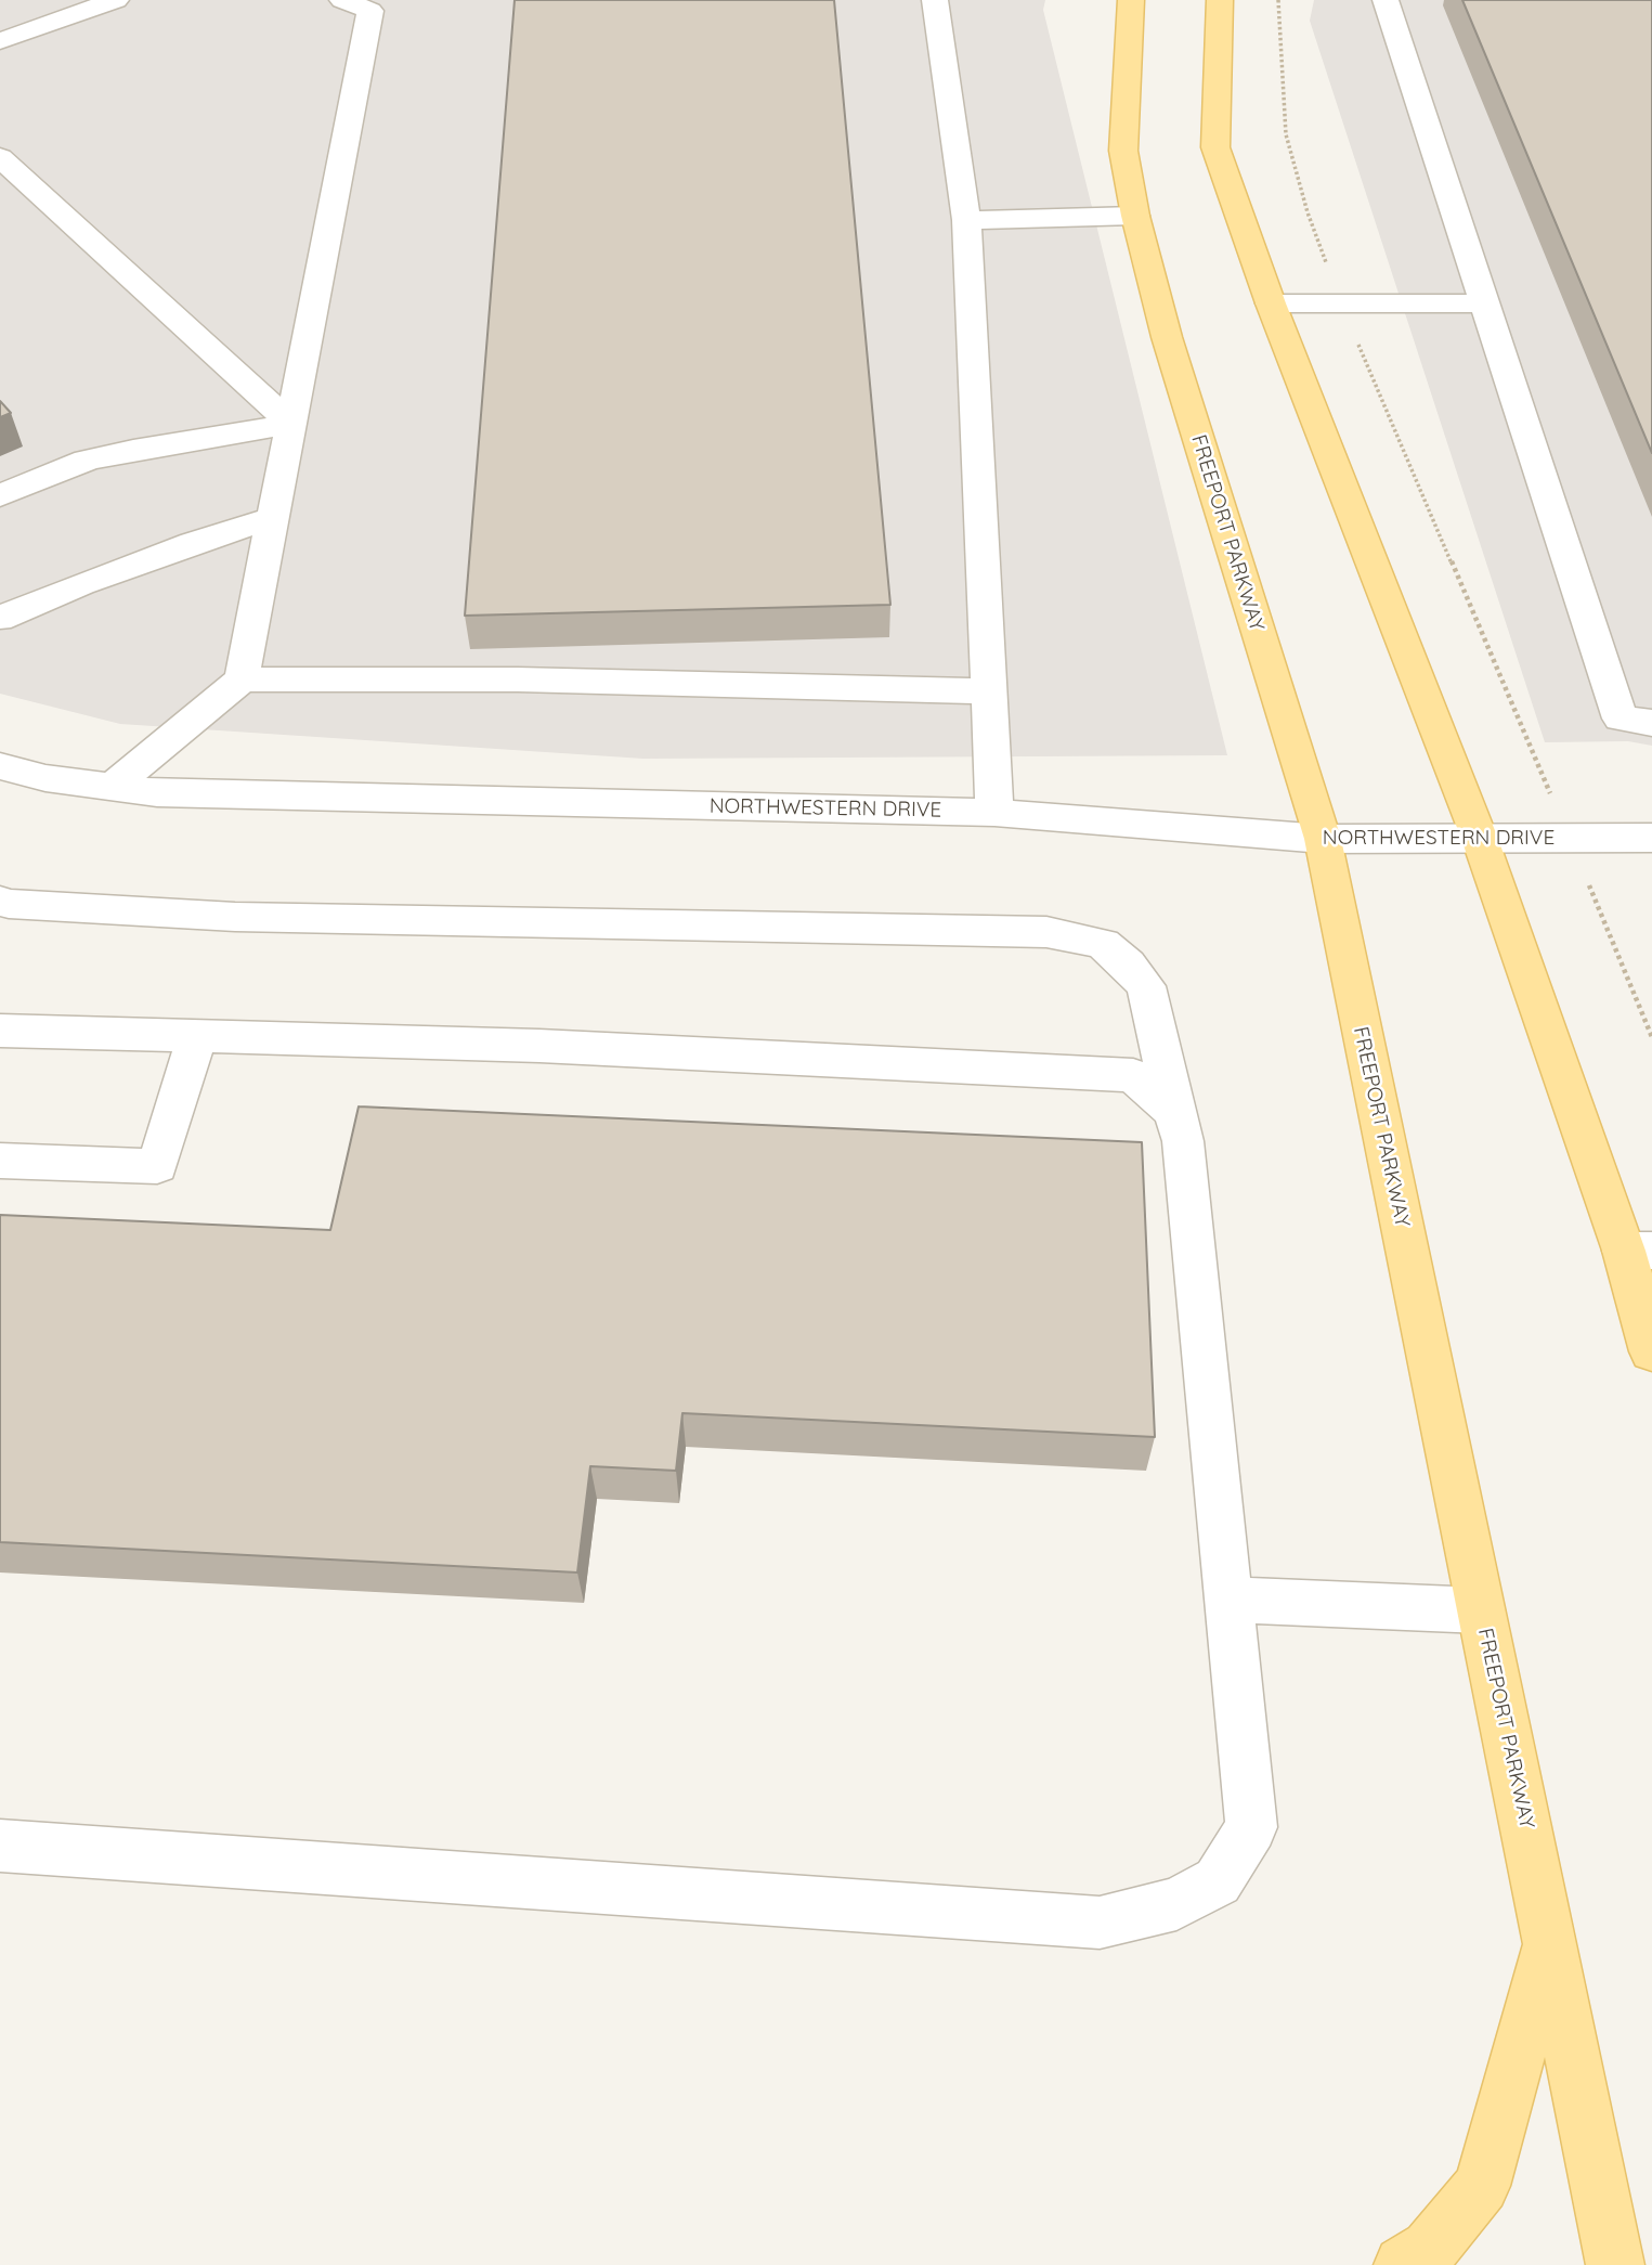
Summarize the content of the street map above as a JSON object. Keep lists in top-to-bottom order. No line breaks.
{"streets":{"main road":["FREEPORT PARKWAY"],"street":["NORTHWESTERN DRIVE"]},"crossings":[["FREEPORT PARKWAY","NORTHWESTERN DRIVE"]]}
